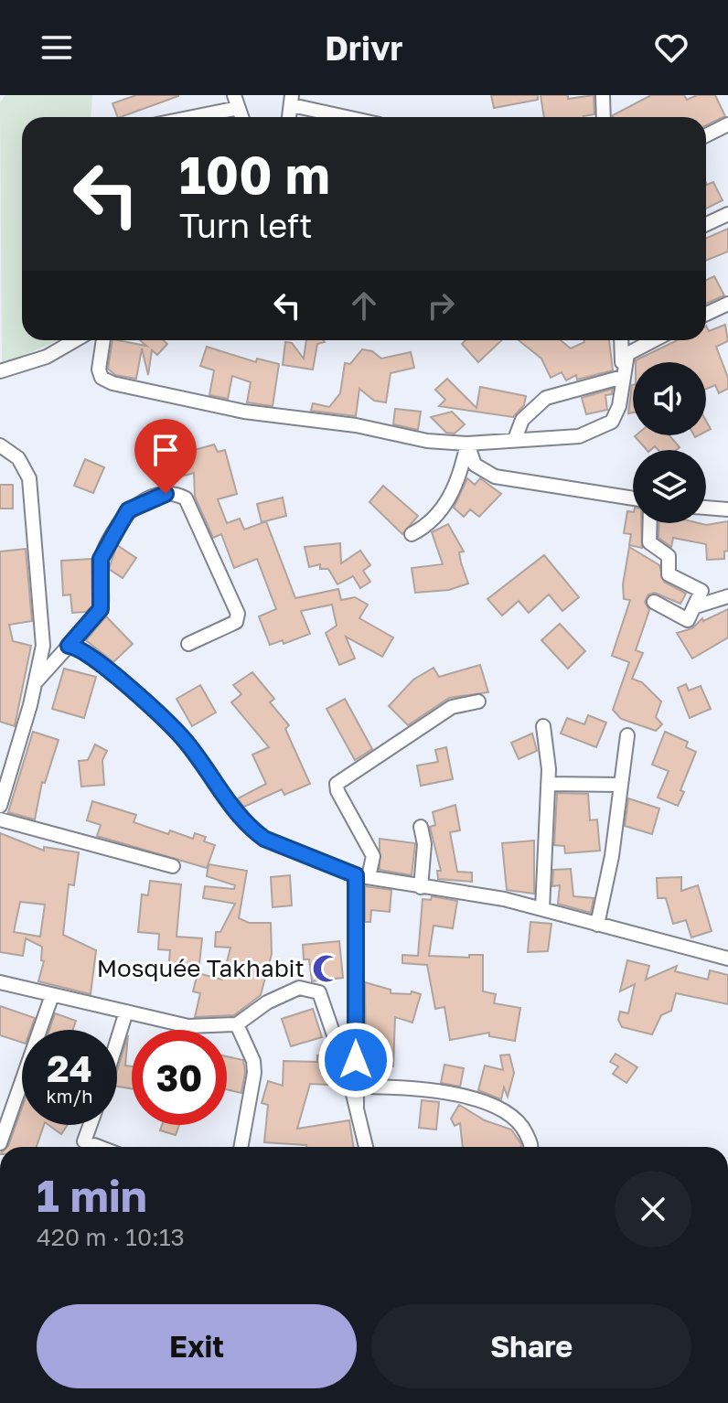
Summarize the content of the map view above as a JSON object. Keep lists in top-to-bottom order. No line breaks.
{"places":{"mosque":["Mosquée Takhabit"]},"page":{"header":"Drivr","turn":["100 m","Turn left"],"speed":"24 km/h","limit":"30","heading":["1 min","420 m · 10:13"],"buttons":["Exit","Share"]}}
